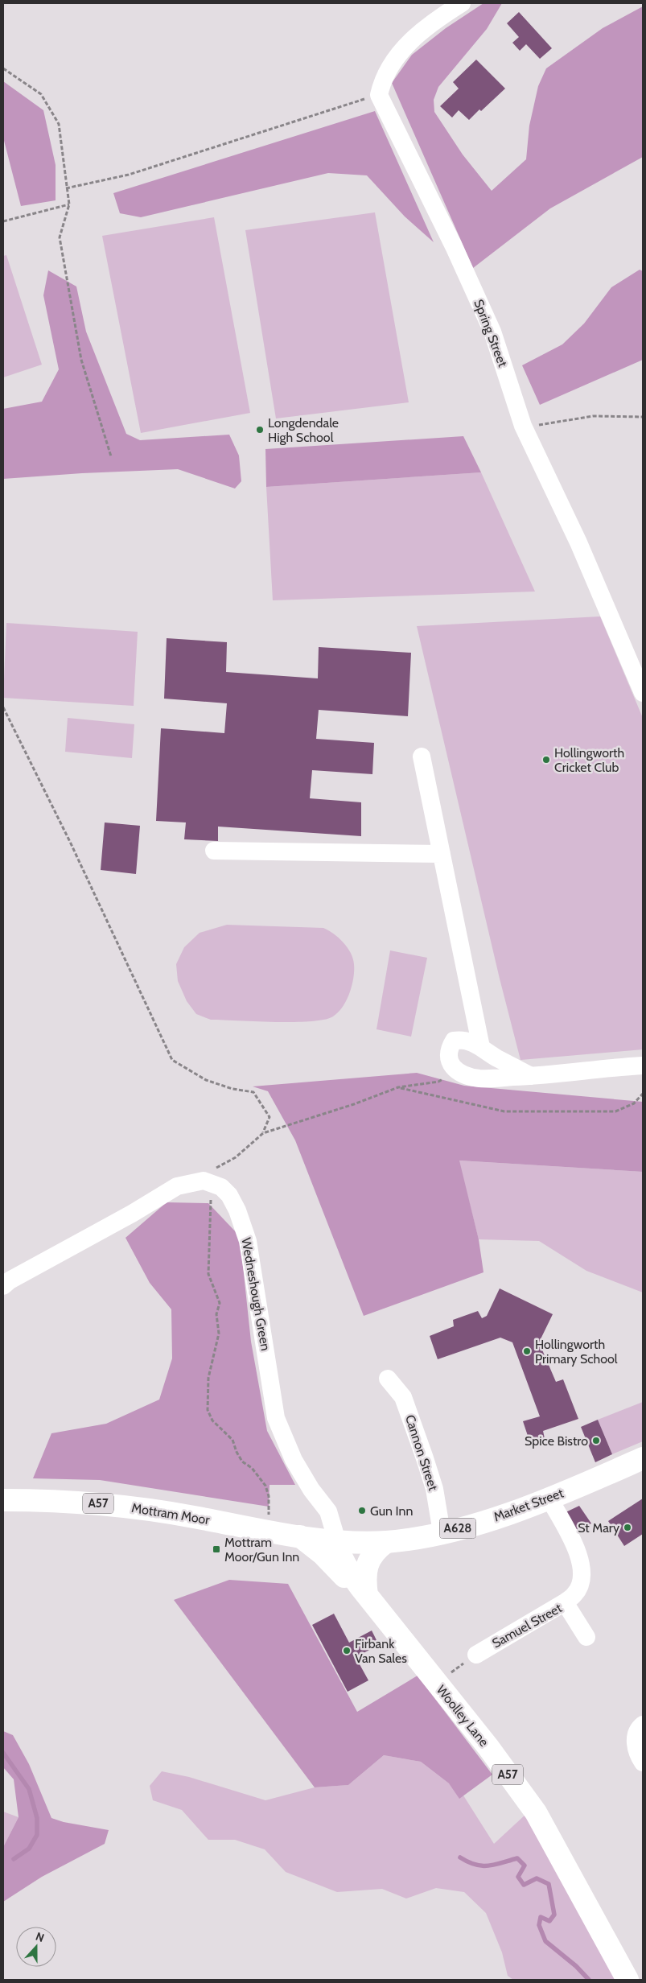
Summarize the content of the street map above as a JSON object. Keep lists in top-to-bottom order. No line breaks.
{"streets":{"main road":["A57","Market Street","Mottram Moor","A628","Woolley Lane"],"street":["Spring Street","Wedneshough Green","Cannon Street","Samuel Street"]},"crossings":[["Wedneshough Green","Market Street"],["Wedneshough Green","Mottram Moor"],["Wedneshough Green","Woolley Lane"],["Cannon Street","Market Street"],["Market Street","Mottram Moor"],["Market Street","Woolley Lane"],["Mottram Moor","Woolley Lane"]],"places":{"other":["Longdendale High School","Hollingworth Cricket Club","Hollingworth Primary School","Spice Bistro","Gun Inn","St Mary","Firbank Van Sales"],"transit":["Mottram Moor/Gun Inn"]},"north":"top"}
